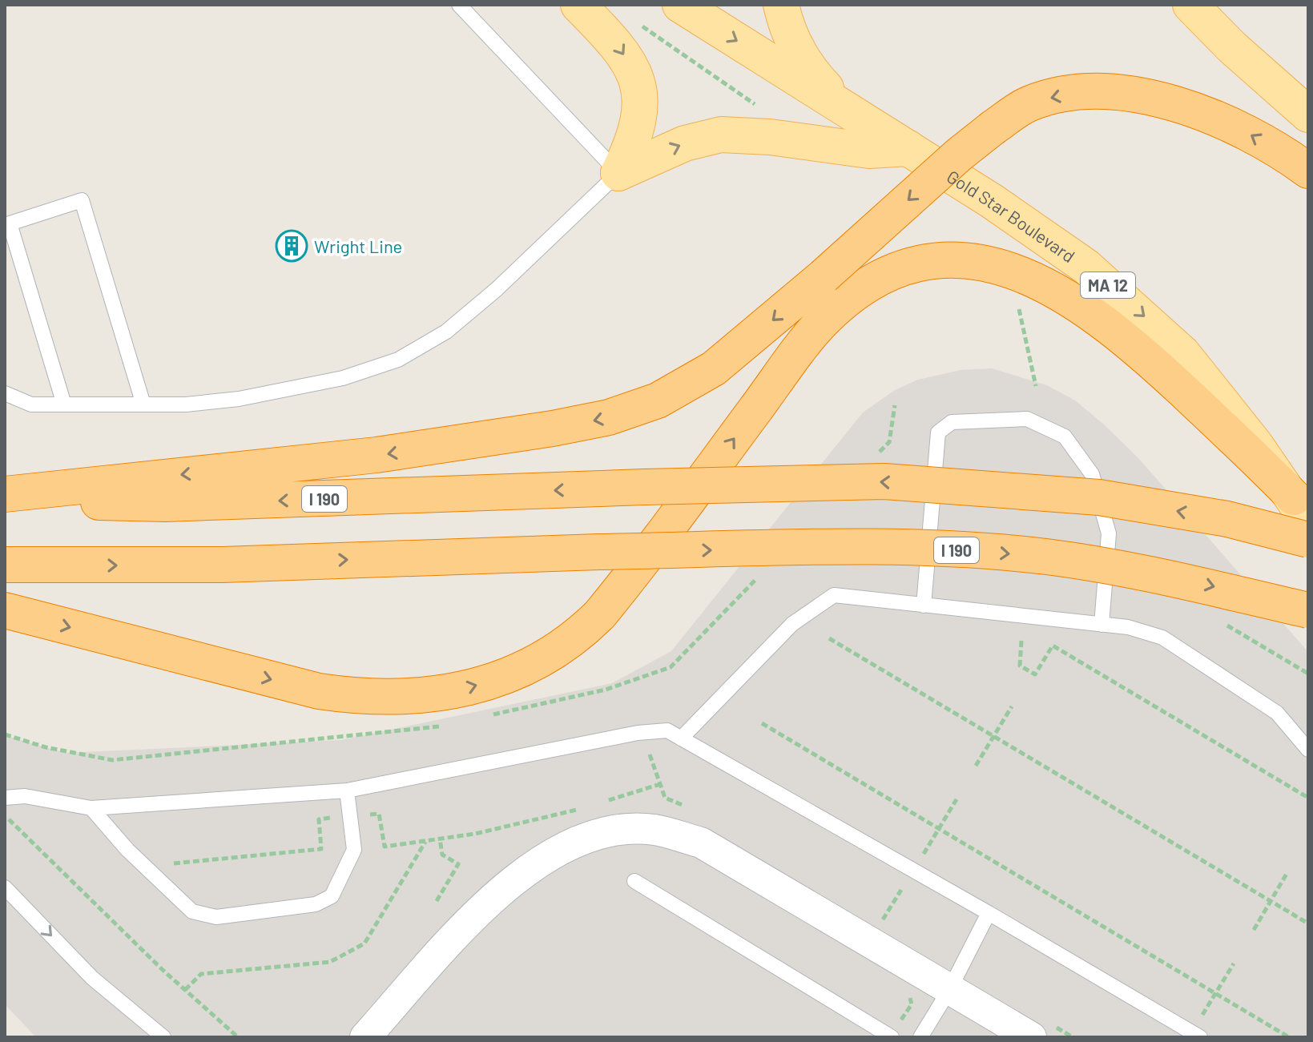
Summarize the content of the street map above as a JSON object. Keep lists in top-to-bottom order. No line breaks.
{"streets":{"highway":["I 190"],"main road":["Gold Star Boulevard","MA 12"]},"places":{"building":["Wright Line"]}}
